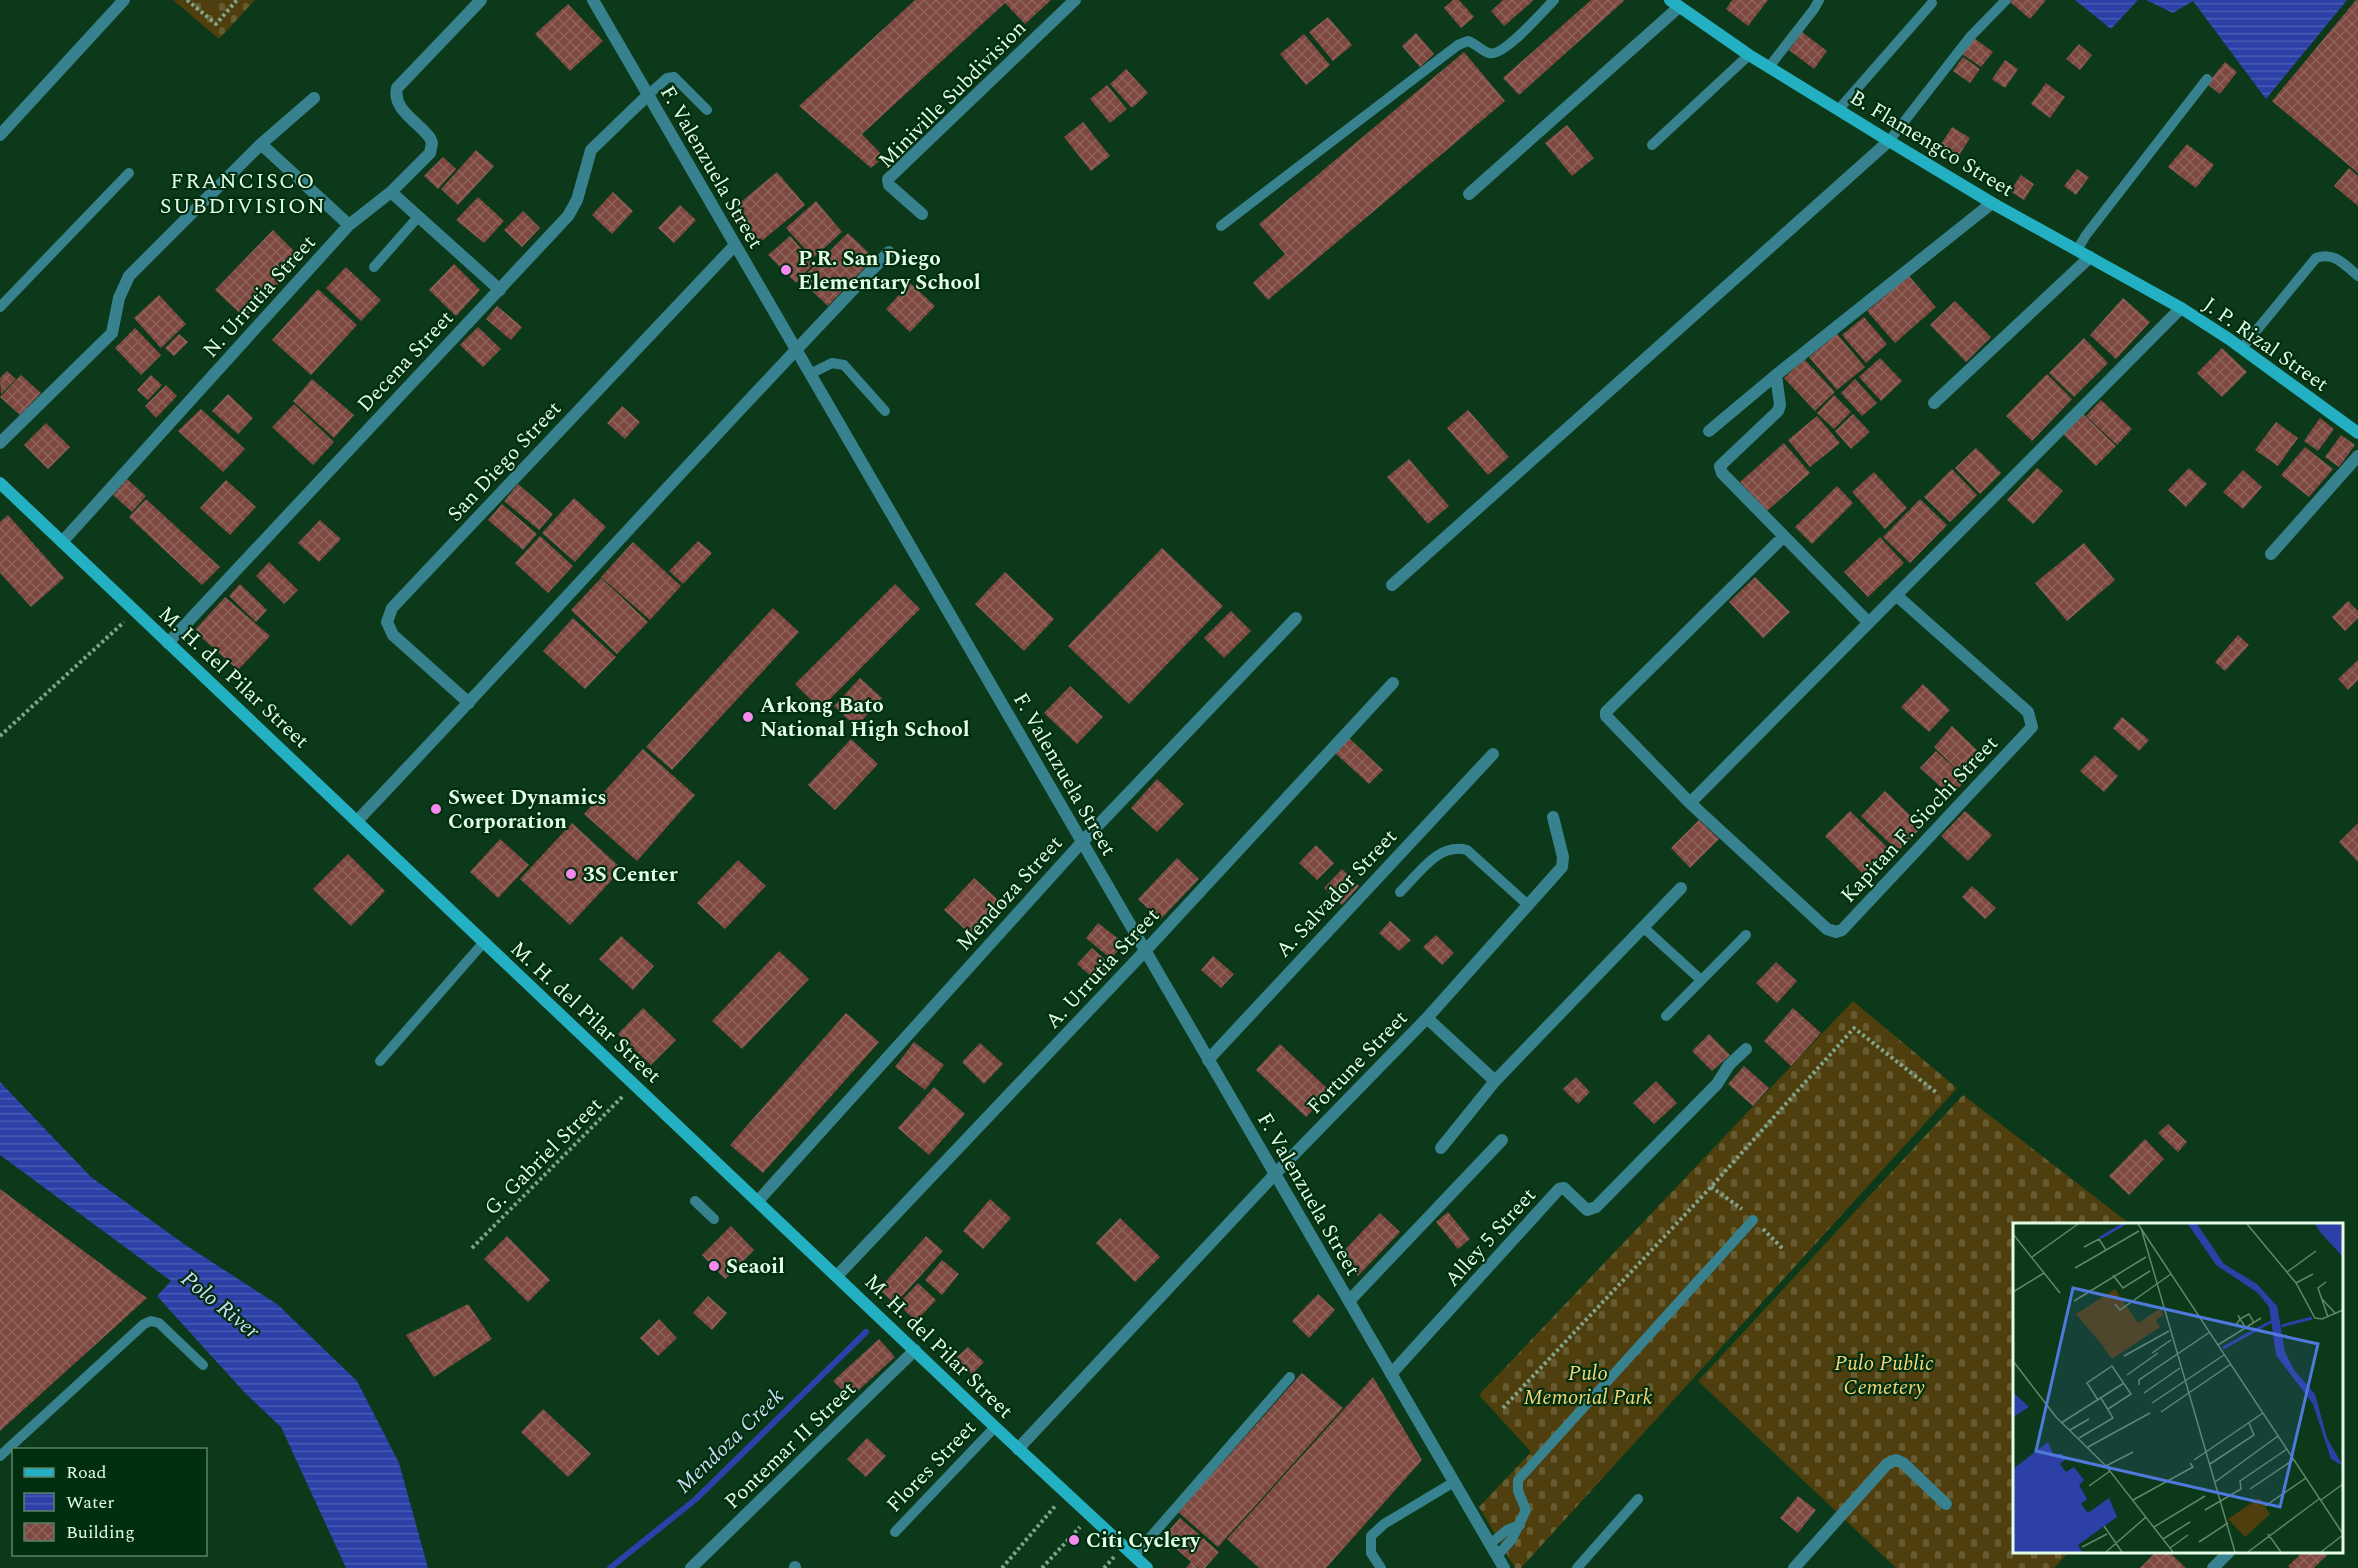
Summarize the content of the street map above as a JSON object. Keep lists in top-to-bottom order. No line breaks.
{"streets":{"main road":["B. Flamengco Street","J. P. Rizal Street","M. H. del Pilar Street"],"street":["Miniville Subdivision","F. Valenzuela Street","N. Urrutia Street","Decena Street","San Diego Street","Kapitan F. Siochi Street","Mendoza Street","A. Salvador Street","A. Urrutia Street","Fortune Street","Alley 5 Street","Pontemar II Street"],"lane":["Flores Street"],"path":["G. Gabriel Street"]},"crossings":[["B. Flamengco Street","J. P. Rizal Street"],["F. Valenzuela Street","Decena Street"],["F. Valenzuela Street","San Diego Street"],["F. Valenzuela Street","Mendoza Street"],["F. Valenzuela Street","A. Salvador Street"],["F. Valenzuela Street","A. Urrutia Street"],["F. Valenzuela Street","Fortune Street"],["F. Valenzuela Street","Alley 5 Street"],["N. Urrutia Street","M. H. del Pilar Street"],["Decena Street","M. H. del Pilar Street"],["M. H. del Pilar Street","Mendoza Street"],["M. H. del Pilar Street","A. Urrutia Street"],["M. H. del Pilar Street","Fortune Street"],["M. H. del Pilar Street","G. Gabriel Street"],["M. H. del Pilar Street","Pontemar II Street"],["M. H. del Pilar Street","Flores Street"]],"districts":["FRANCISCO SUBDIVISION"],"water":["Polo River","Mendoza Creek"],"parks":["Pulo Public Cemetery","Pulo Memorial Park"],"places":["P.R. San Diego Elementary School","Arkong Bato National High School","Sweet Dynamics Corporation","3S Center","Seaoil","Citi Cyclery"],"legend":["Road","Water","Building"]}
